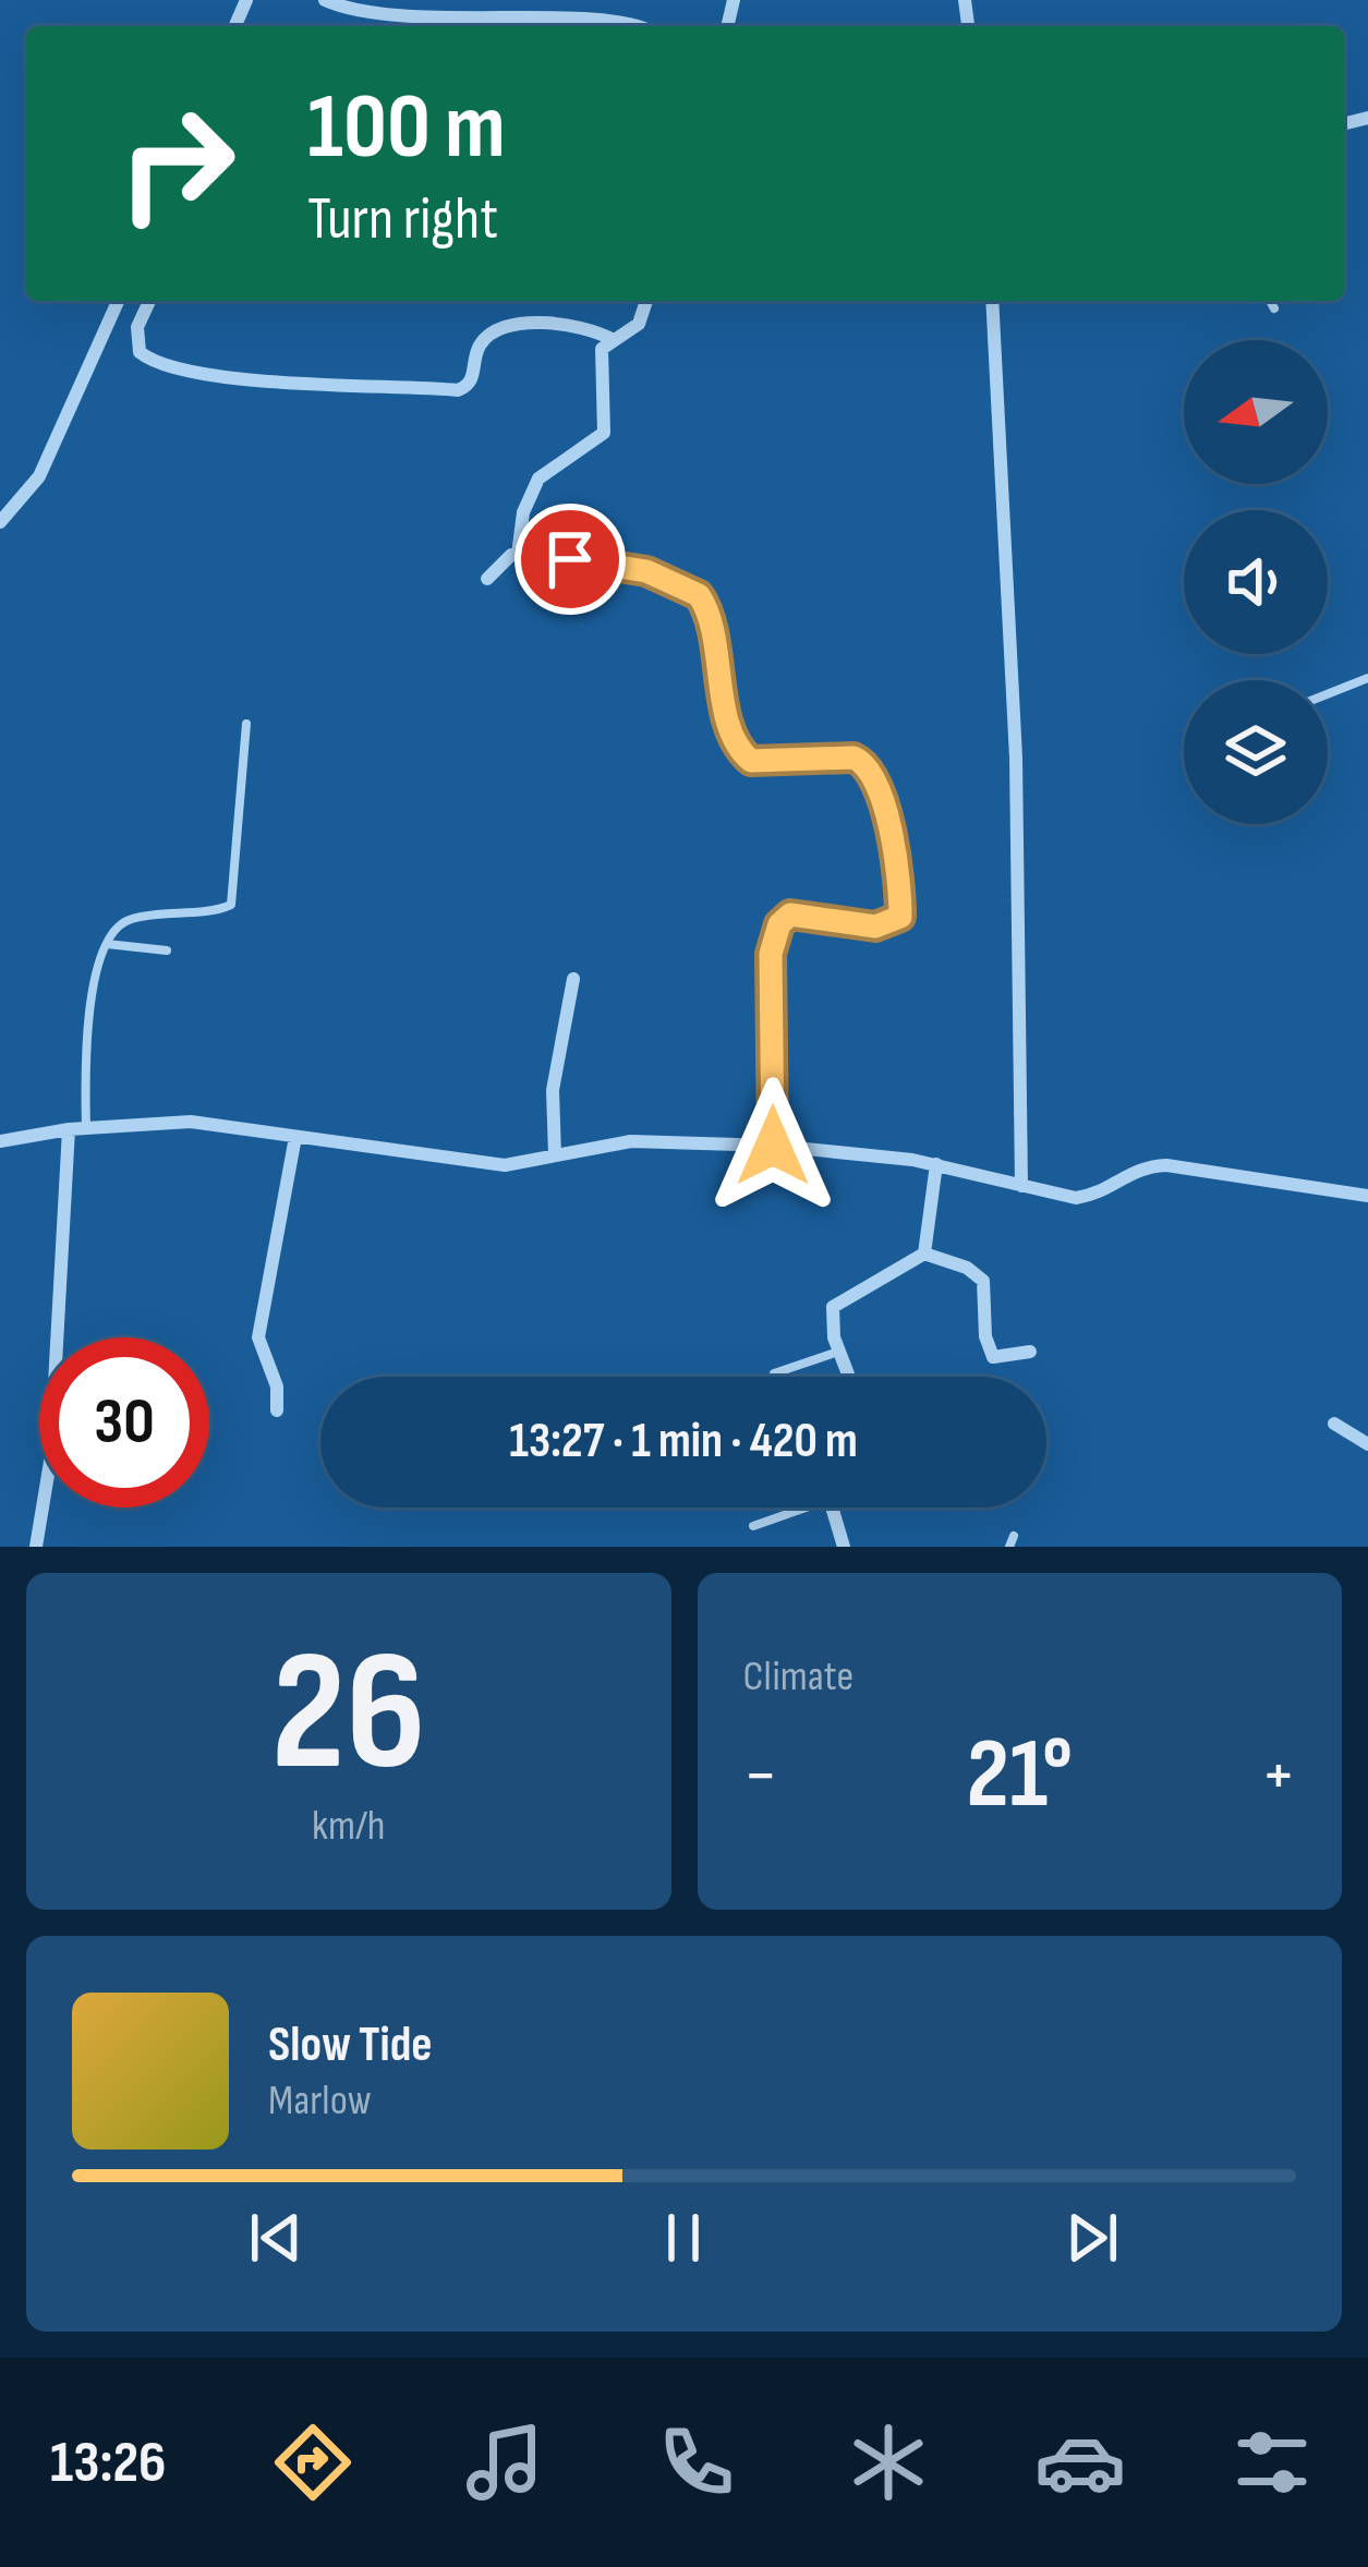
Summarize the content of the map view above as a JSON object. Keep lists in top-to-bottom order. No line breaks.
{"north":"left","page":{"turn":["100 m","Turn right"],"limit":"30","trip":"13:27 · 1 min · 420 m","tile":[["26","km/h"],"Climate"],"heat":["−","21°","+"],"song":["Slow Tide","Marlow"],"tabs":"13:26"}}
